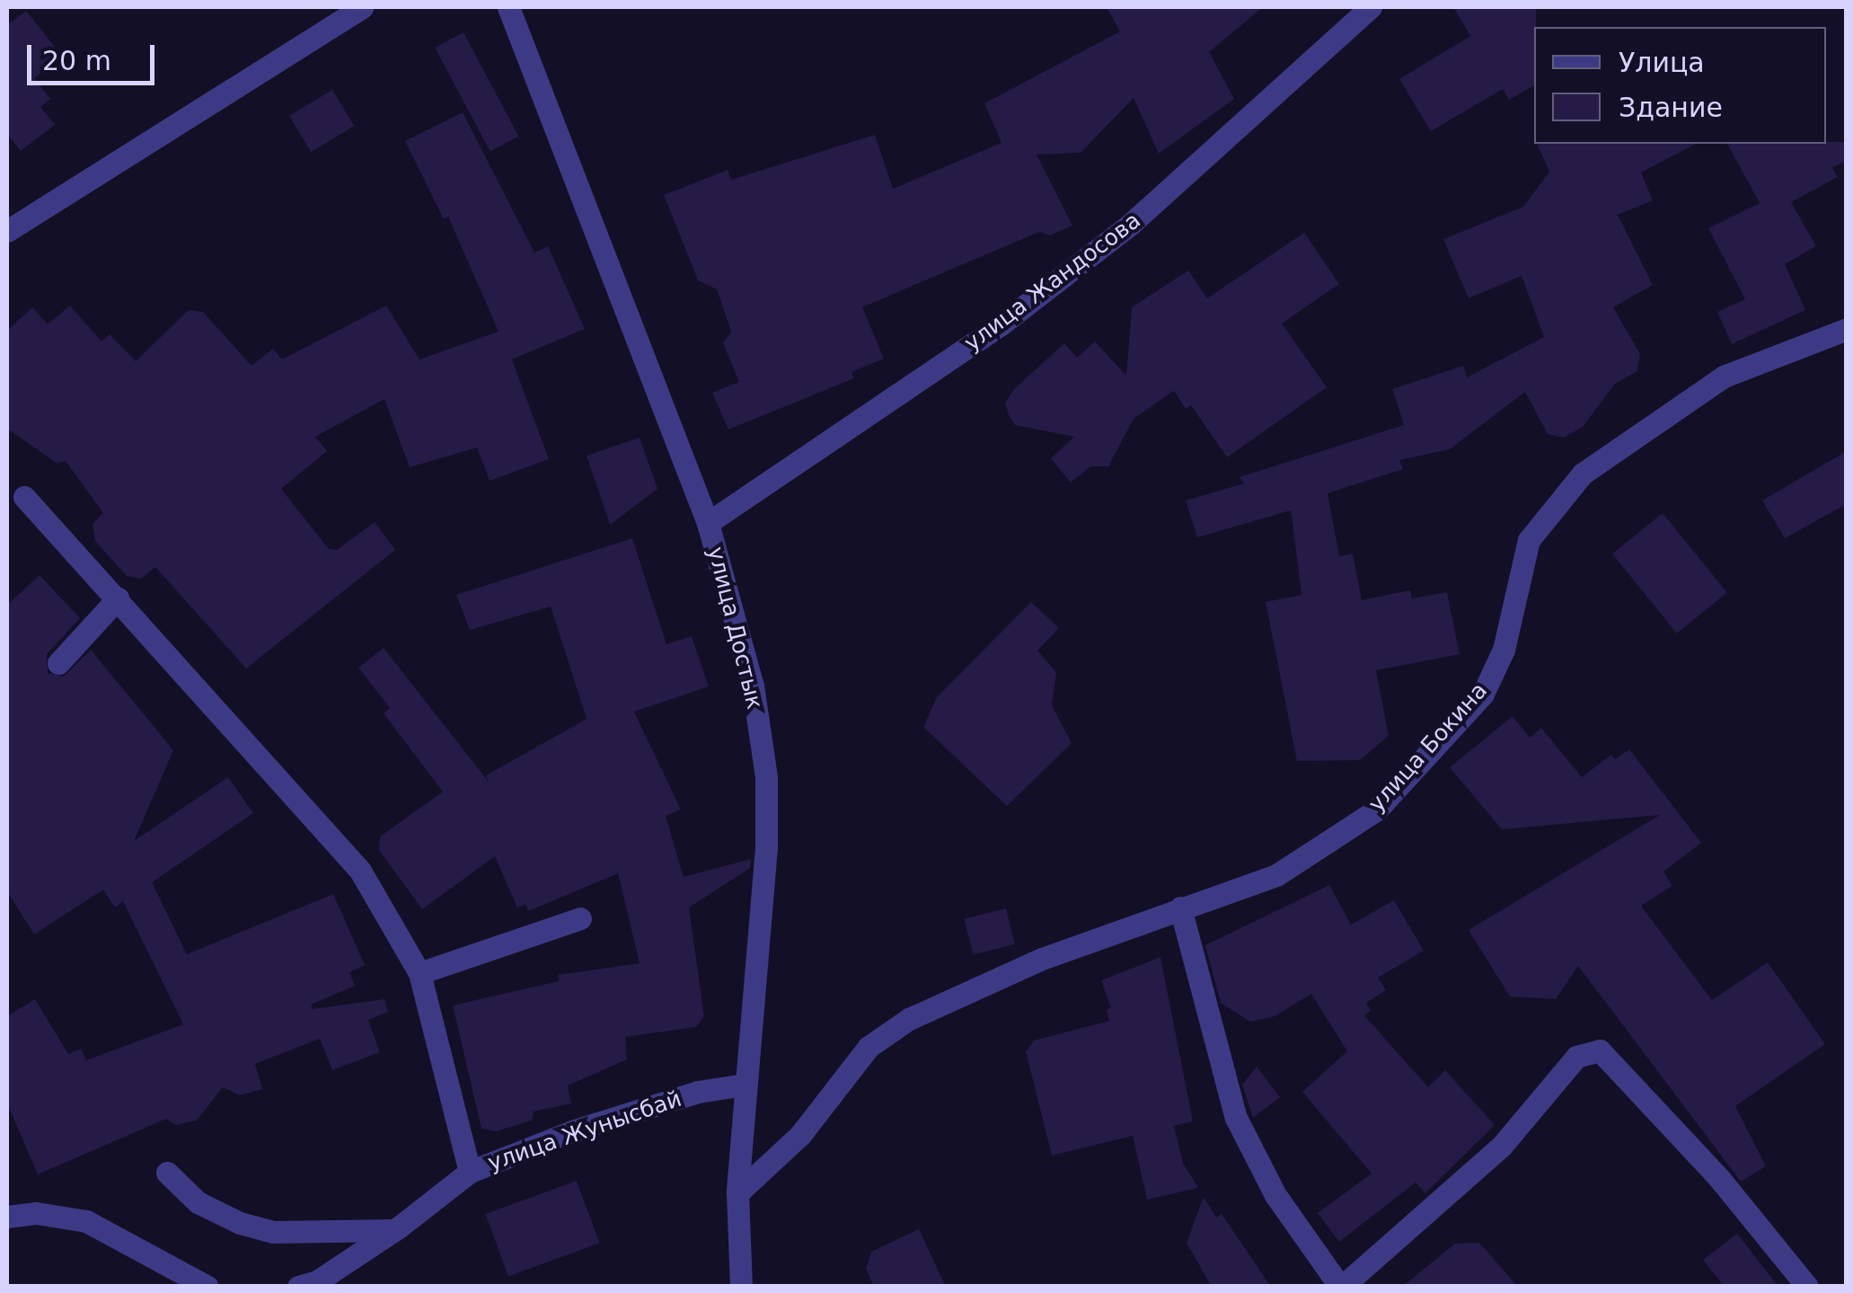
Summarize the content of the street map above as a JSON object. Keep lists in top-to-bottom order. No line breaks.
{"streets":{"street":["улица Жандосова","улица Достык","улица Бокина","улица Жунысбай"]},"crossings":[["улица Жандосова","улица Достык"],["улица Достык","улица Бокина"],["улица Достык","улица Жунысбай"]],"legend":["Улица","Здание"],"scale_bar":"20 m"}
